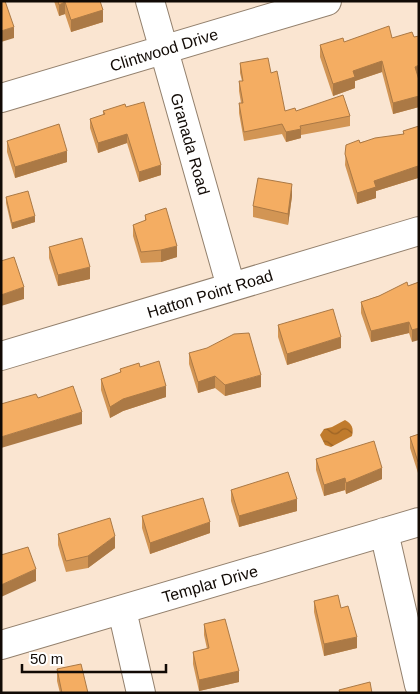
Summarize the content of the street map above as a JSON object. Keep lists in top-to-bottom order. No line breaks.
{"streets":{"street":["Clintwood Drive","Granada Road","Hatton Point Road","Templar Drive"]},"crossings":[["Clintwood Drive","Granada Road"],["Granada Road","Hatton Point Road"]],"scale_bar":"50 m"}
